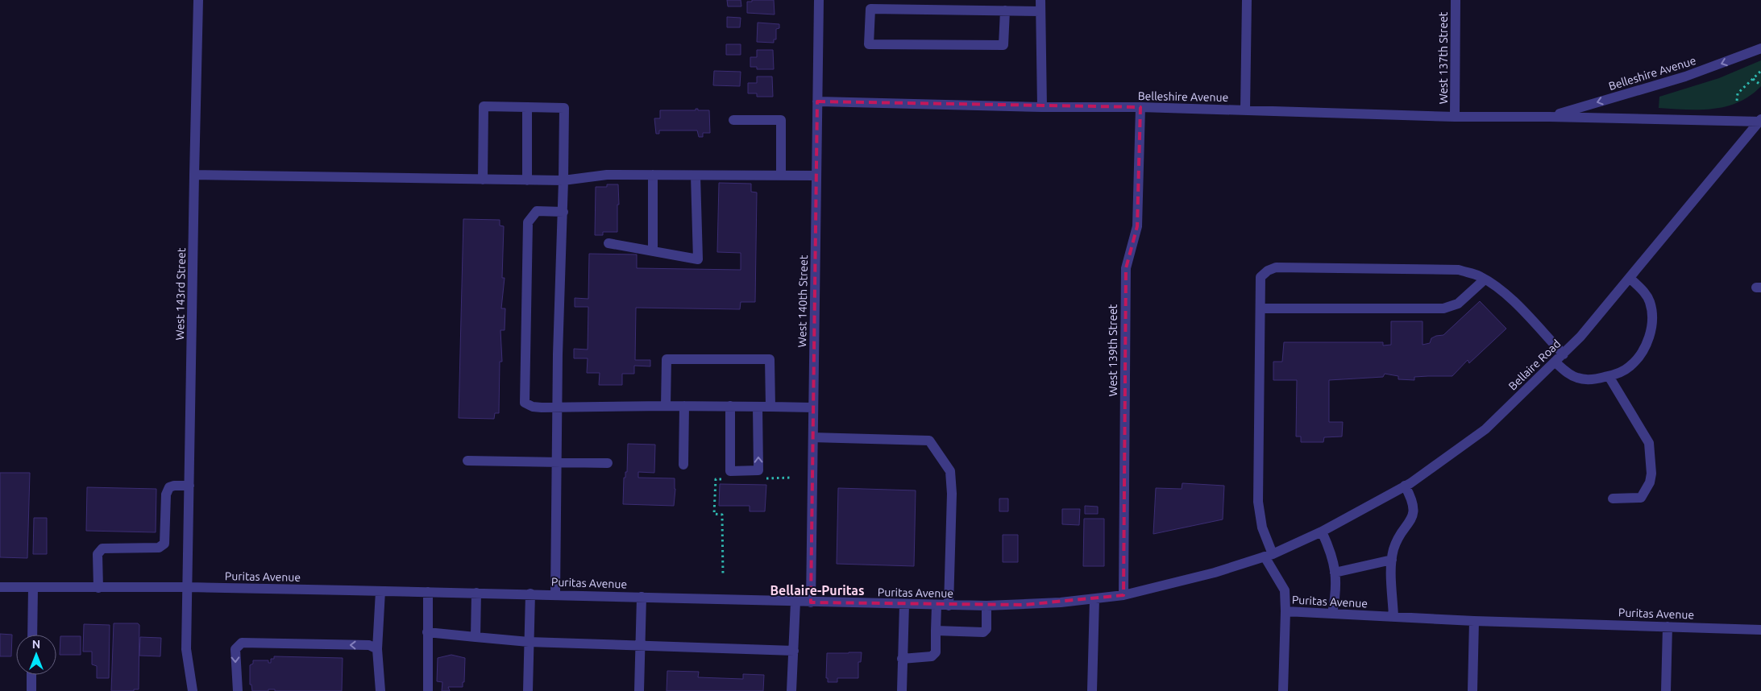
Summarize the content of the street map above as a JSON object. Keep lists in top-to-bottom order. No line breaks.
{"streets":{"street":["West 137th Street","Belleshire Avenue","West 143rd Street","West 140th Street","West 139th Street","Bellaire Road","Puritas Avenue"]},"crossings":[["West 137th Street","Belleshire Avenue"],["Belleshire Avenue","West 140th Street"],["Belleshire Avenue","West 139th Street"],["Belleshire Avenue","Bellaire Road"],["West 143rd Street","Puritas Avenue"],["West 140th Street","Puritas Avenue"],["West 139th Street","Puritas Avenue"],["Bellaire Road","Puritas Avenue"]],"districts":["Bellaire-Puritas"],"north":"top"}
